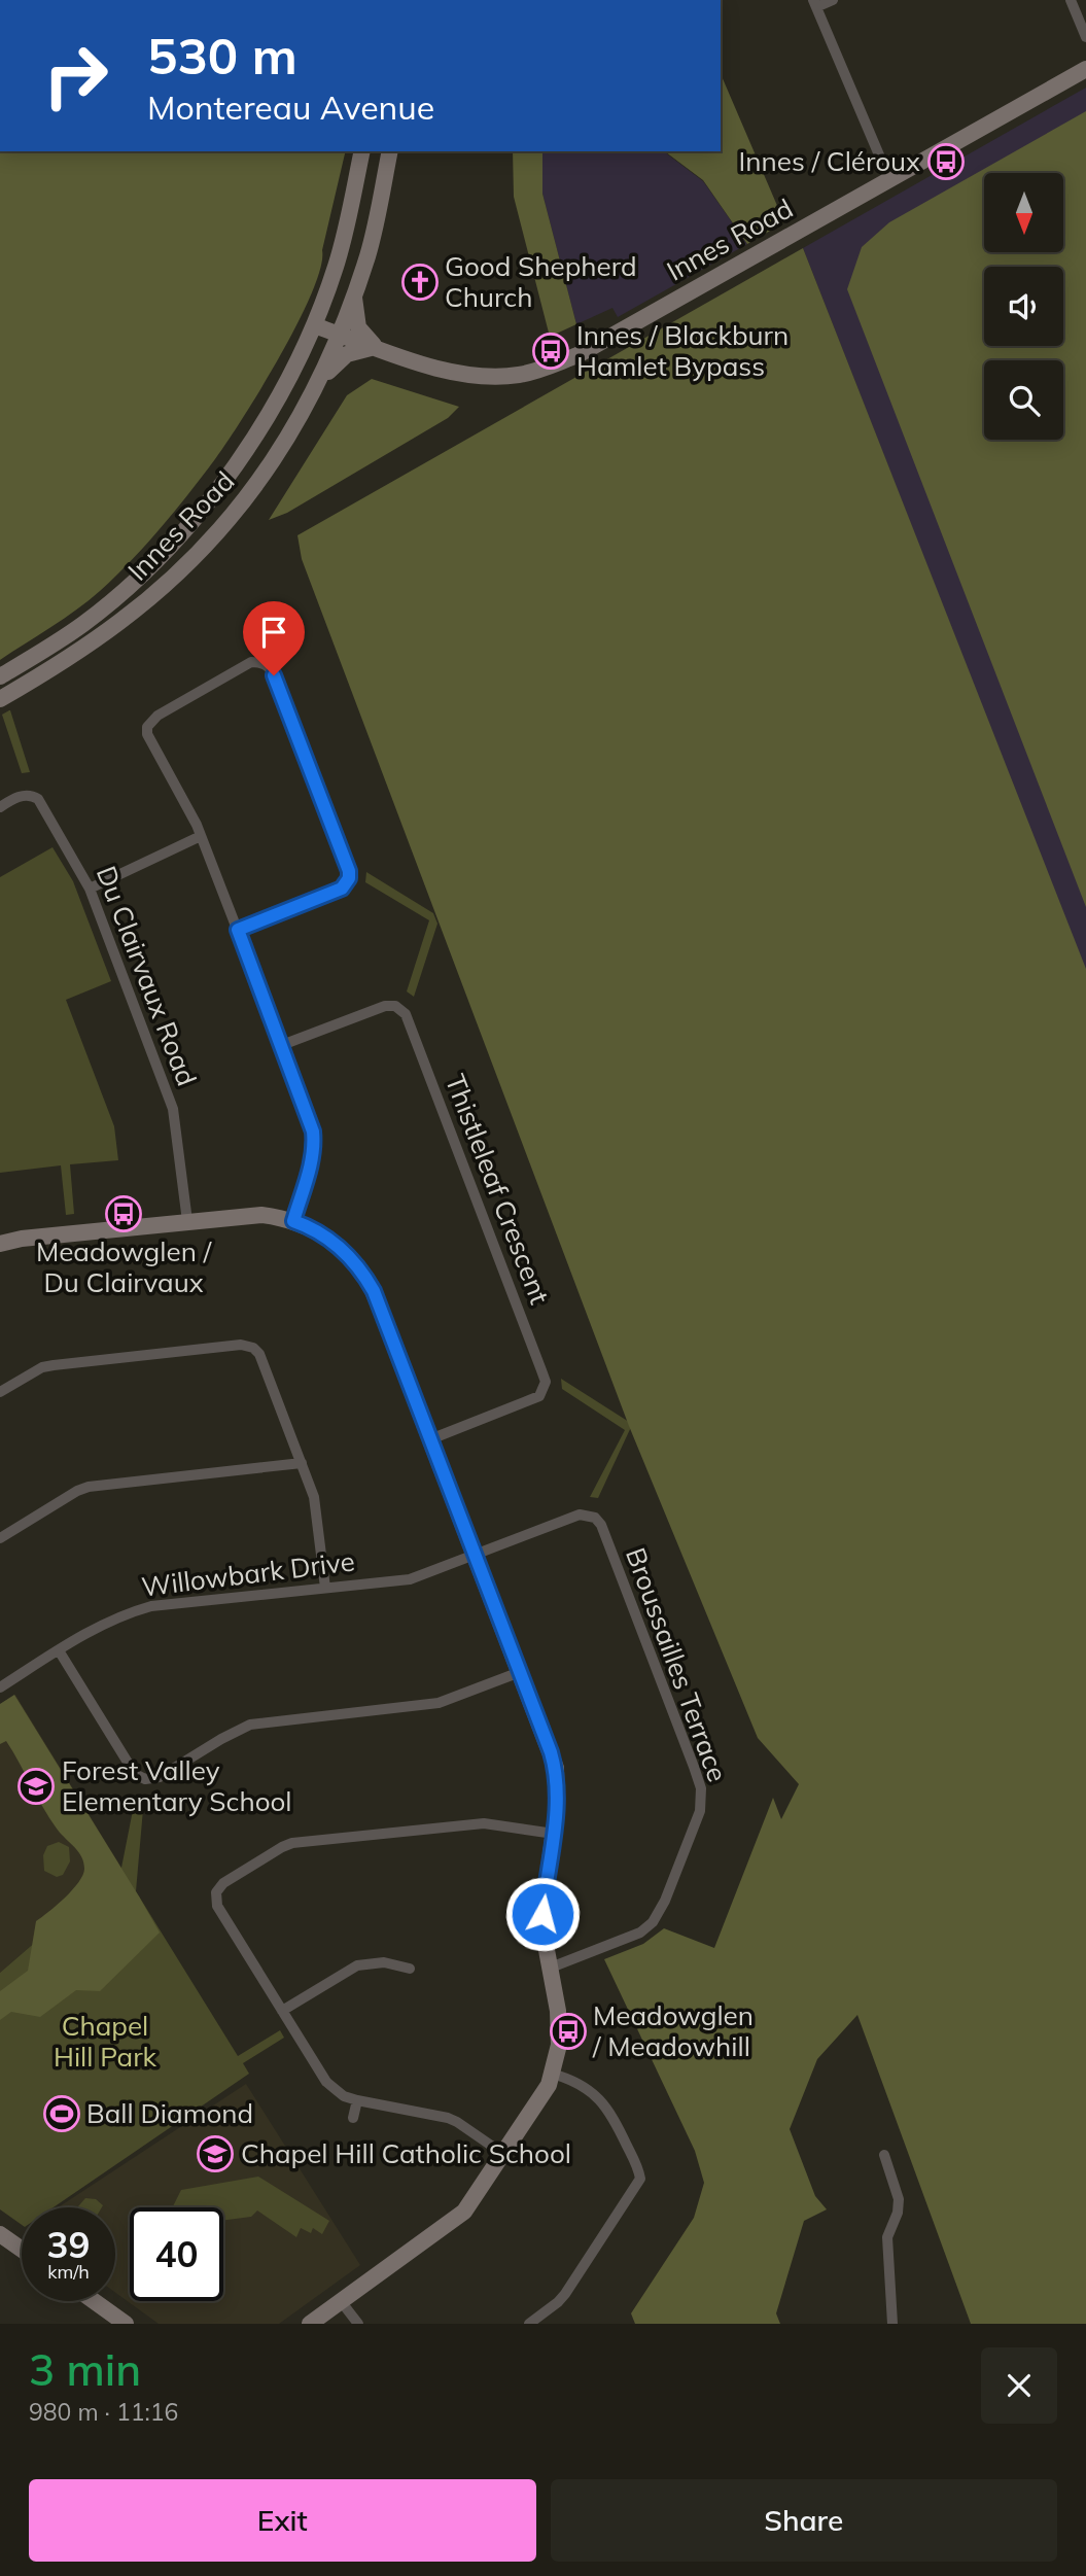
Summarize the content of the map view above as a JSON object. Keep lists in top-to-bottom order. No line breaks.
{"streets":{"street":["Innes Road","Du Clairvaux Road","Thistleleaf Crescent","Willowbark Drive","Broussailles Terrace"]},"crossings":[["Willowbark Drive","Broussailles Terrace"]],"parks":["Chapel Hill Park"],"places":{"bus stop":["Innes / Cléroux","Innes / Blackburn Hamlet Bypass","Meadowglen / Du Clairvaux","Meadowglen / Meadowhill"],"church":["Good Shepherd Church"],"school or university":["Forest Valley Elementary School","Chapel Hill Catholic School"],"sports":["Ball Diamond"]},"north":"bottom","page":{"turn":["530 m","Montereau Avenue"],"speed":"39 km/h","limit":"40","heading":["3 min","980 m · 11:16"],"buttons":["Exit","Share"]}}
